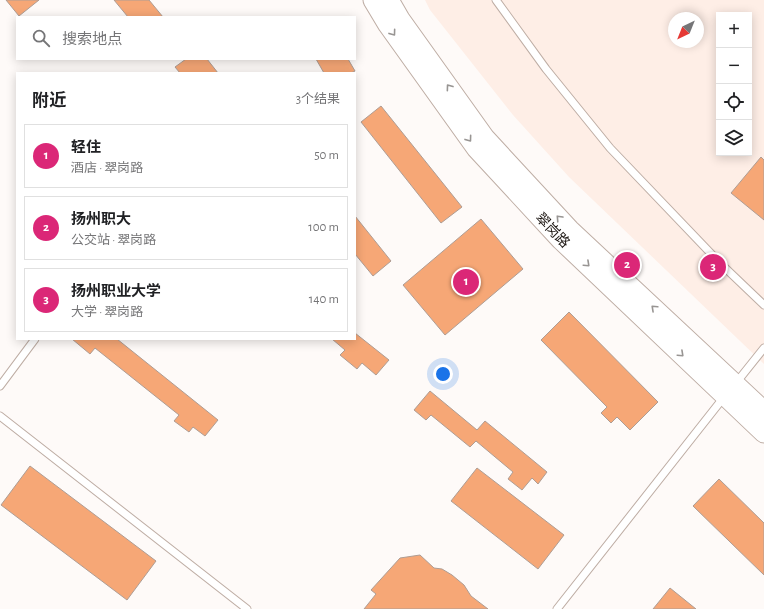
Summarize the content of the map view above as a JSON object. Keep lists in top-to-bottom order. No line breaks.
{"streets":{"main road":["翠岗路"]},"north":"bottom left","page":{"map_buttons":["+","−"],"search":"搜索地点","heading":["附近","3个结果"],"list":[{"mark":"1","name":"轻住","note":"酒店 · 翠岗路","value":"50 m"},{"mark":"2","name":"扬州职大","note":"公交站 · 翠岗路","value":"100 m"},{"mark":"3","name":"扬州职业大学","note":"大学 · 翠岗路","value":"140 m"}],"pins":["2","3","1"]}}
